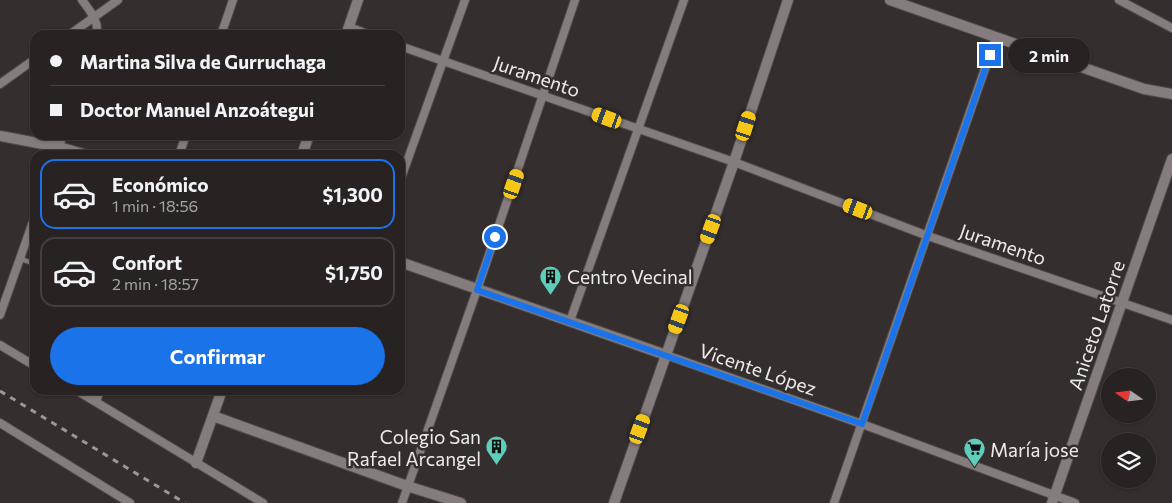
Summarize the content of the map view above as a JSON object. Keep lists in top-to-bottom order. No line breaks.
{"streets":{"street":["Juramento","Aniceto Latorre","Vicente López"]},"crossings":[["Juramento","Aniceto Latorre"],["Aniceto Latorre","Vicente López"]],"places":{"building":["Centro Vecinal","Colegio San Rafael Arcangel"],"supermarket":["María jose"]},"north":"left","page":{"banner":["Martina Silva de Gurruchaga","Doctor Manuel Anzoátegui"],"bubble":"2 min","list":[{"name":"Económico","note":"1 min · 18:56","value":"$1,300"},{"name":"Confort","note":"2 min · 18:57","value":"$1,750"}],"buttons":"Confirmar"}}
